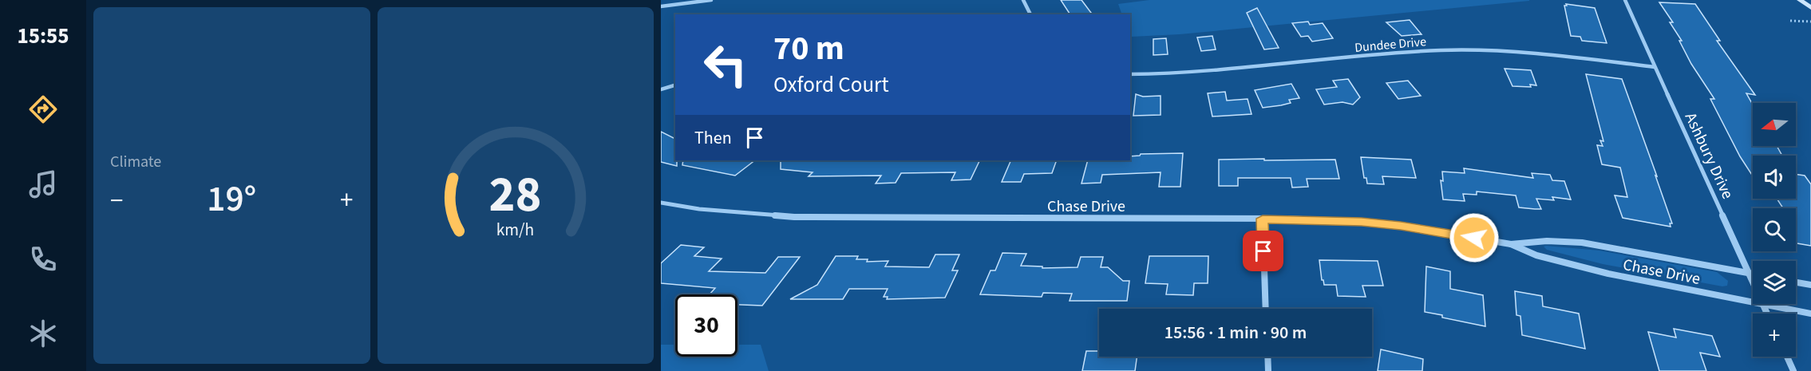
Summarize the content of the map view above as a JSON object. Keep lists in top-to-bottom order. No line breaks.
{"streets":{"street":["Dundee Drive","Ashbury Drive","Chase Drive"]},"crossings":[["Dundee Drive","Ashbury Drive"],["Ashbury Drive","Chase Drive"]],"north":"left","page":{"tabs":"15:55","tile":"Climate","turn":["70 m","Oxford Court"],"map_buttons":"+","then":"Then","heat":["−","19°","+"],"limit":"30","trip":"15:56 · 1 min · 90 m","gauge":["28","km/h"]}}
